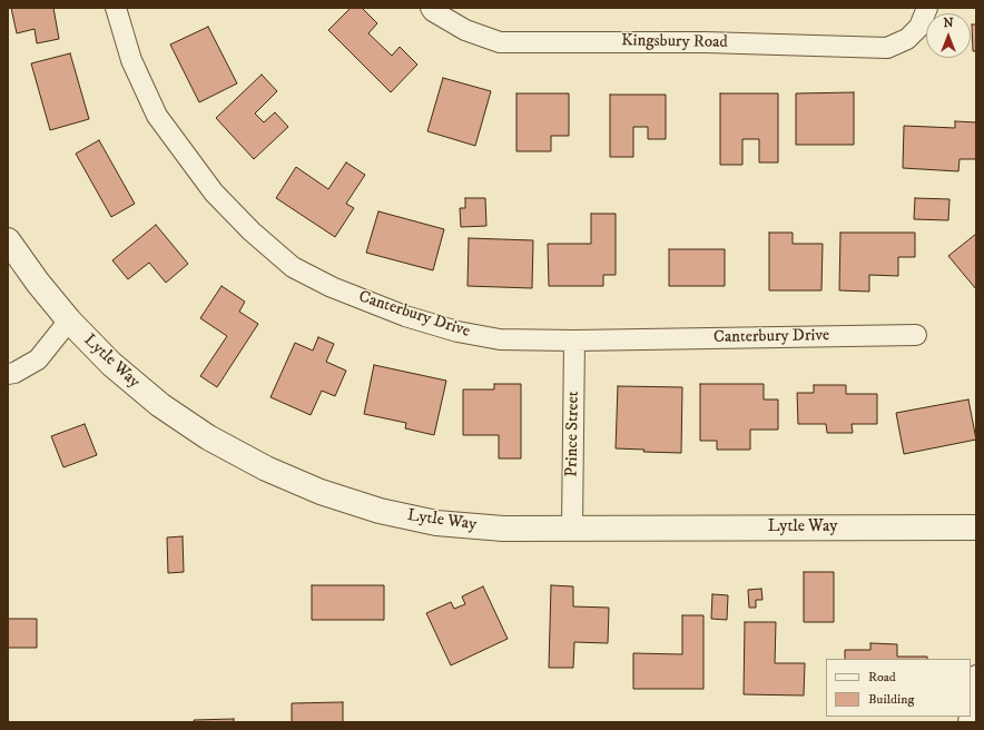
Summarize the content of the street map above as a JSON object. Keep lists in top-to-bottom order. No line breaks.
{"streets":{"street":["Kingsbury Road","Canterbury Drive","Lytle Way","Prince Street"]},"crossings":[["Canterbury Drive","Prince Street"],["Lytle Way","Prince Street"]],"legend":["Road","Building"],"north":"top"}
